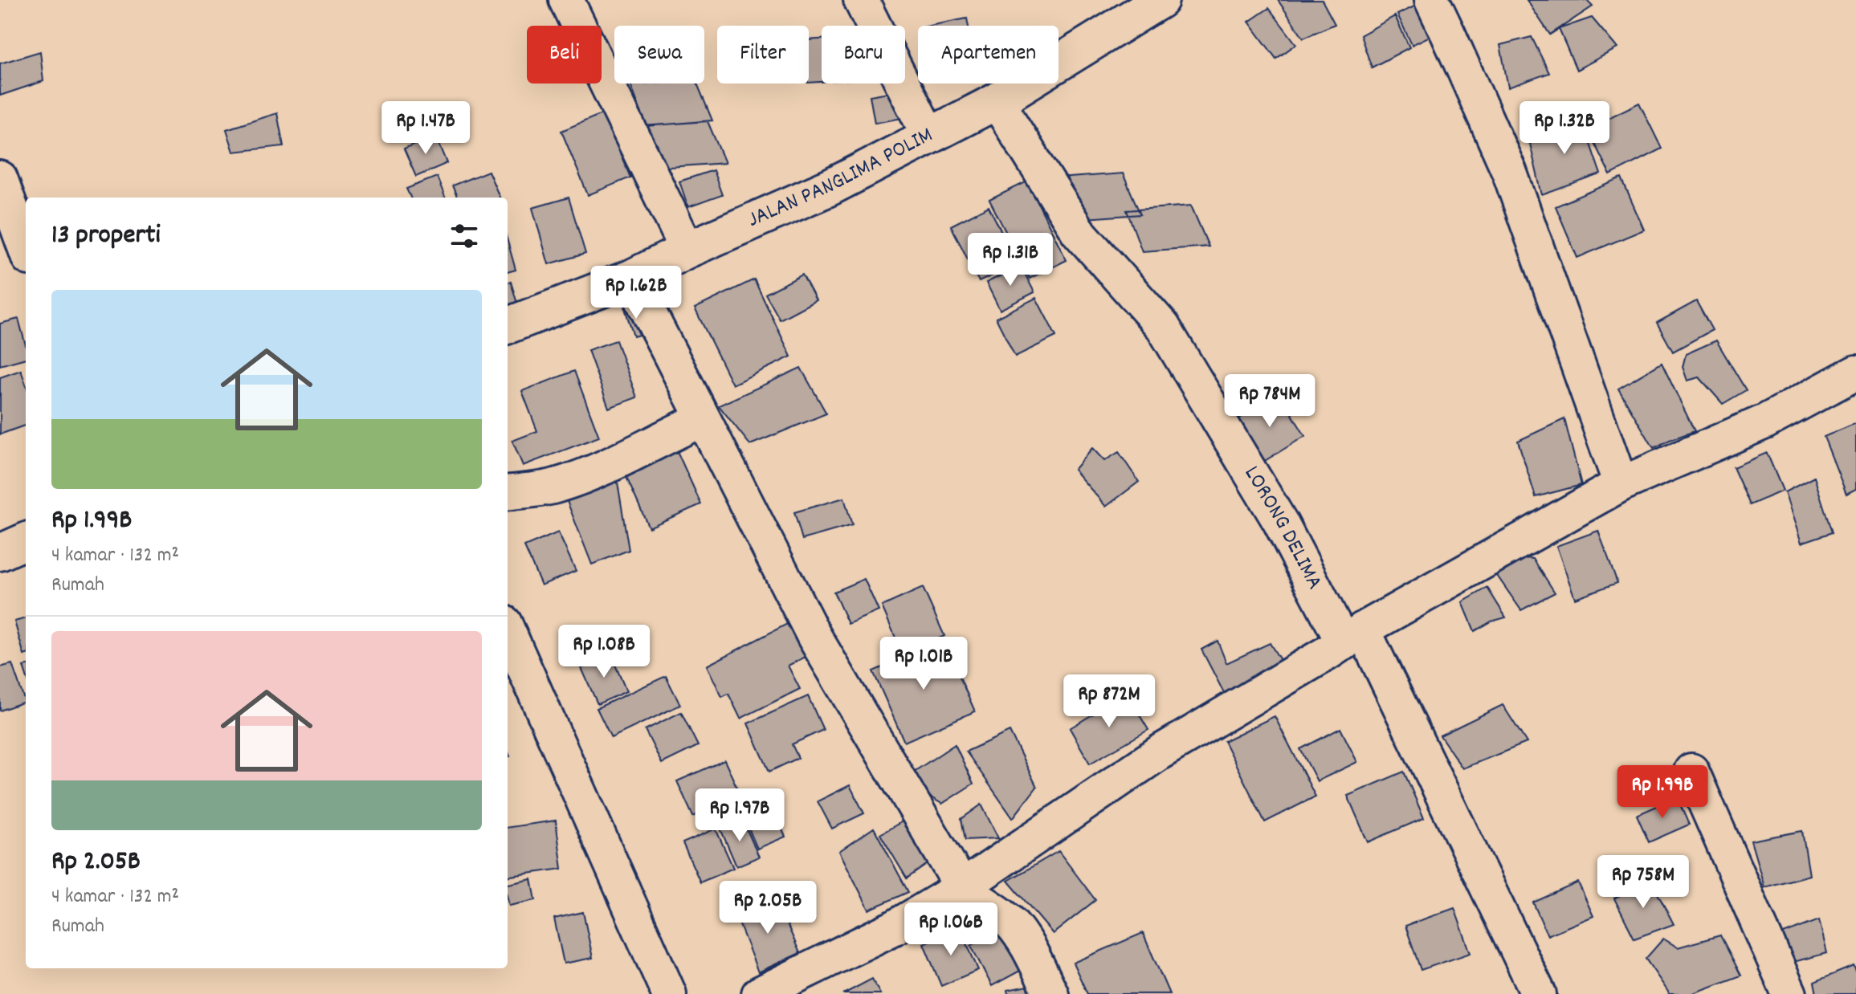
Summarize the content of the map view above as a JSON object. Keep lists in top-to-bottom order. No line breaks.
{"streets":{"street":["JALAN PANGLIMA POLIM","LORONG DELIMA"]},"crossings":[["JALAN PANGLIMA POLIM","LORONG DELIMA"]],"page":{"chip":["Beli","Sewa","Filter","Baru","Apartemen"],"price":["Rp 1.47B","Rp 1.32B","Rp 1.31B","Rp 1.62B","Rp 784M","Rp 1.08B","Rp 1.01B","Rp 872M","Rp 1.99B","Rp 1.97B","Rp 758M","Rp 2.05B","Rp 1.06B"],"heading":"13 properti","list":[{"name":"Rp 1.99B","note":"4 kamar · 132 m² · Rumah"},{"name":"Rp 2.05B","note":"4 kamar · 132 m² · Rumah"}]}}
